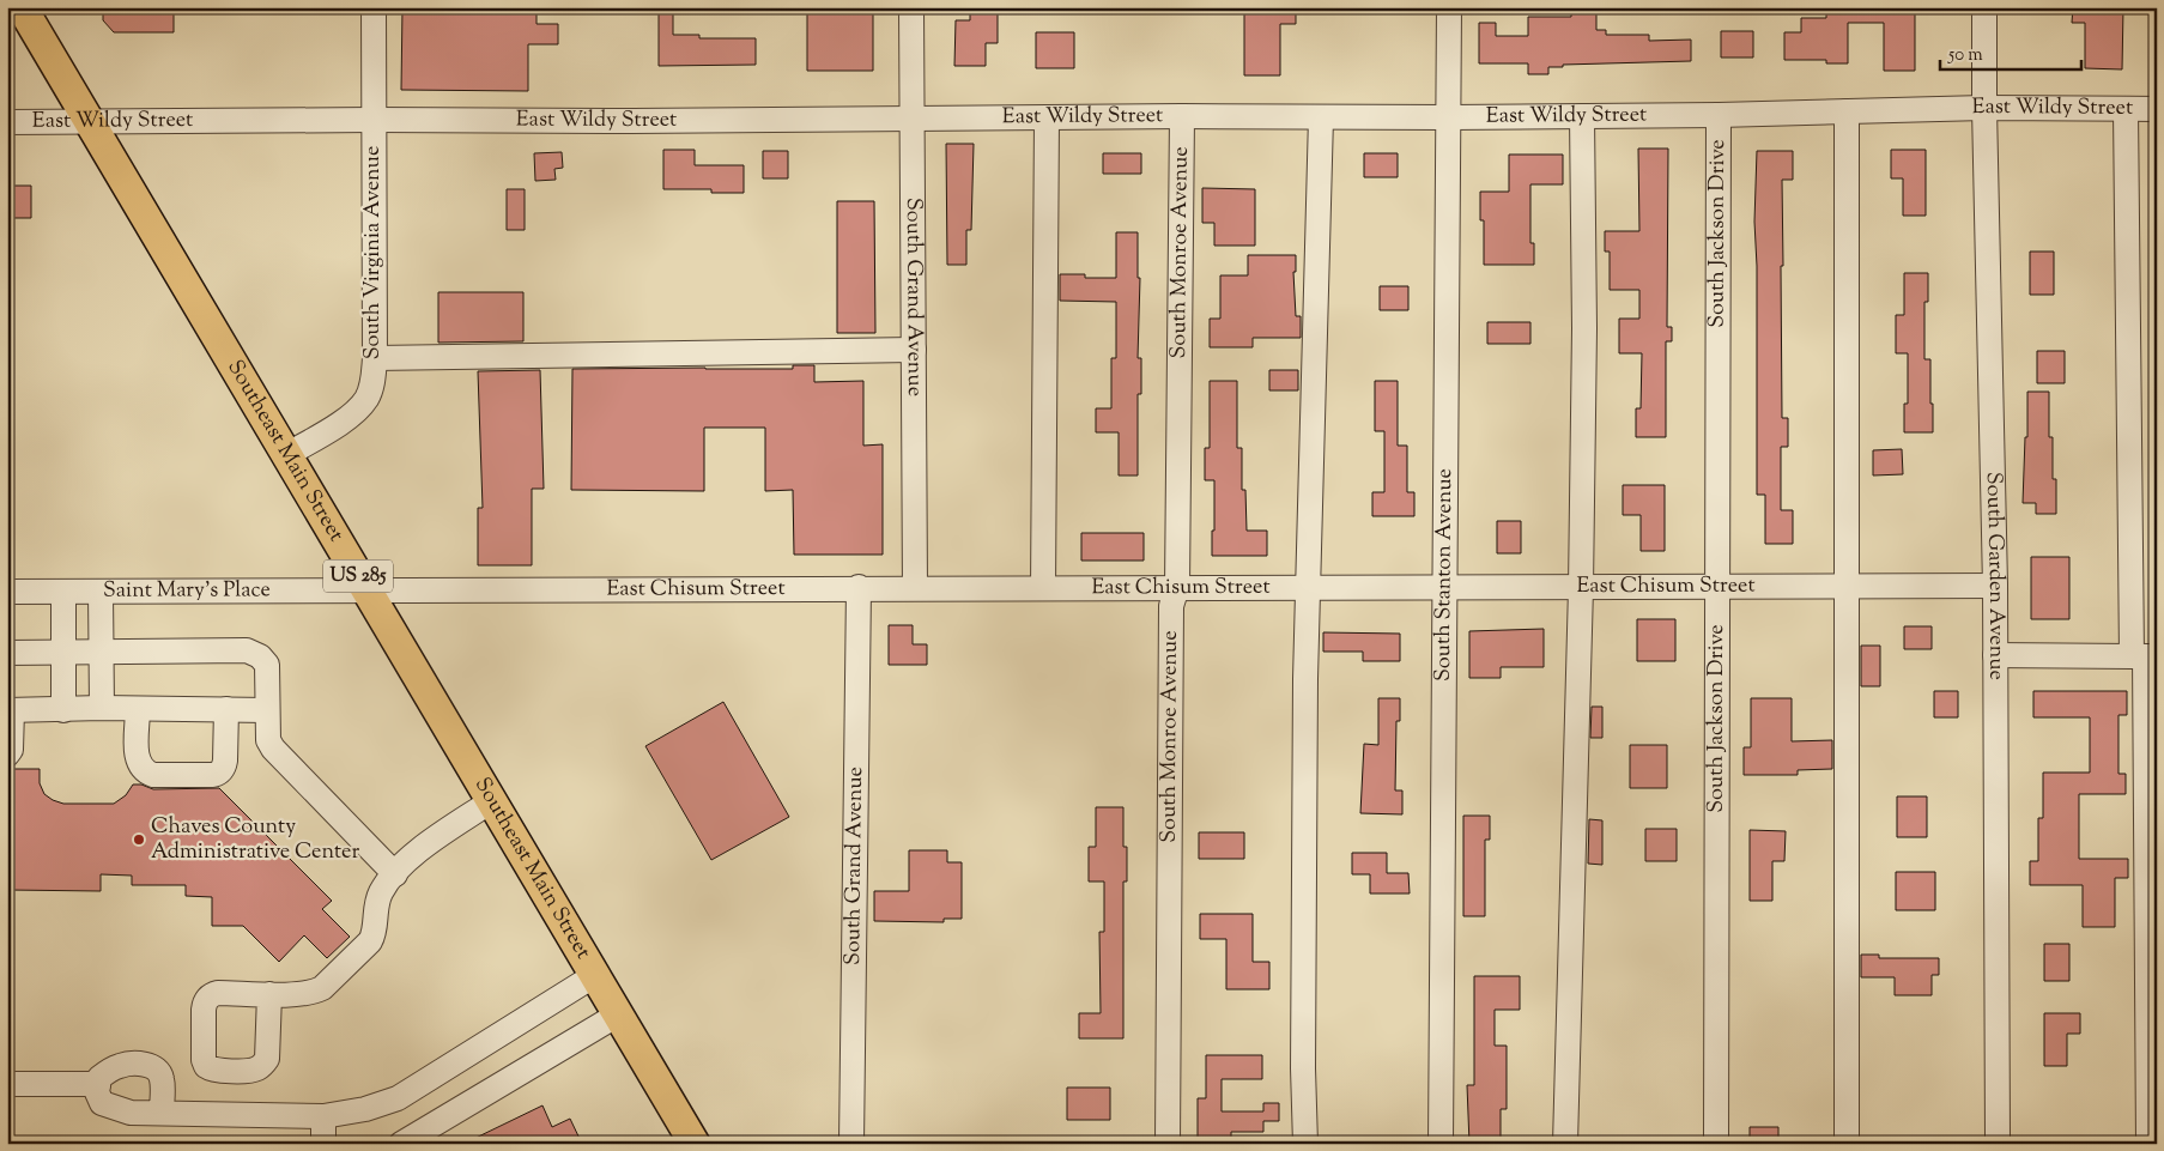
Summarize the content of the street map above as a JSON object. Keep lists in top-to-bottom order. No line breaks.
{"streets":{"main road":["Southeast Main Street","US 285"],"street":["East Wildy Street","South Jackson Drive","South Virginia Avenue","South Monroe Avenue","South Grand Avenue","South Garden Avenue","South Stanton Avenue","East Chisum Street","Saint Mary's Place"]},"crossings":[["East Wildy Street","South Jackson Drive"],["East Wildy Street","South Virginia Avenue"],["East Wildy Street","South Monroe Avenue"],["East Wildy Street","South Grand Avenue"],["East Wildy Street","Southeast Main Street"],["East Wildy Street","South Garden Avenue"],["East Wildy Street","South Stanton Avenue"],["South Jackson Drive","East Chisum Street"],["South Virginia Avenue","Southeast Main Street"],["South Monroe Avenue","East Chisum Street"],["South Grand Avenue","East Chisum Street"],["Southeast Main Street","East Chisum Street"],["Southeast Main Street","Saint Mary's Place"],["South Garden Avenue","East Chisum Street"],["South Stanton Avenue","East Chisum Street"],["East Chisum Street","Saint Mary's Place"]],"places":["Chaves County Administrative Center"],"scale_bar":"50 m"}
